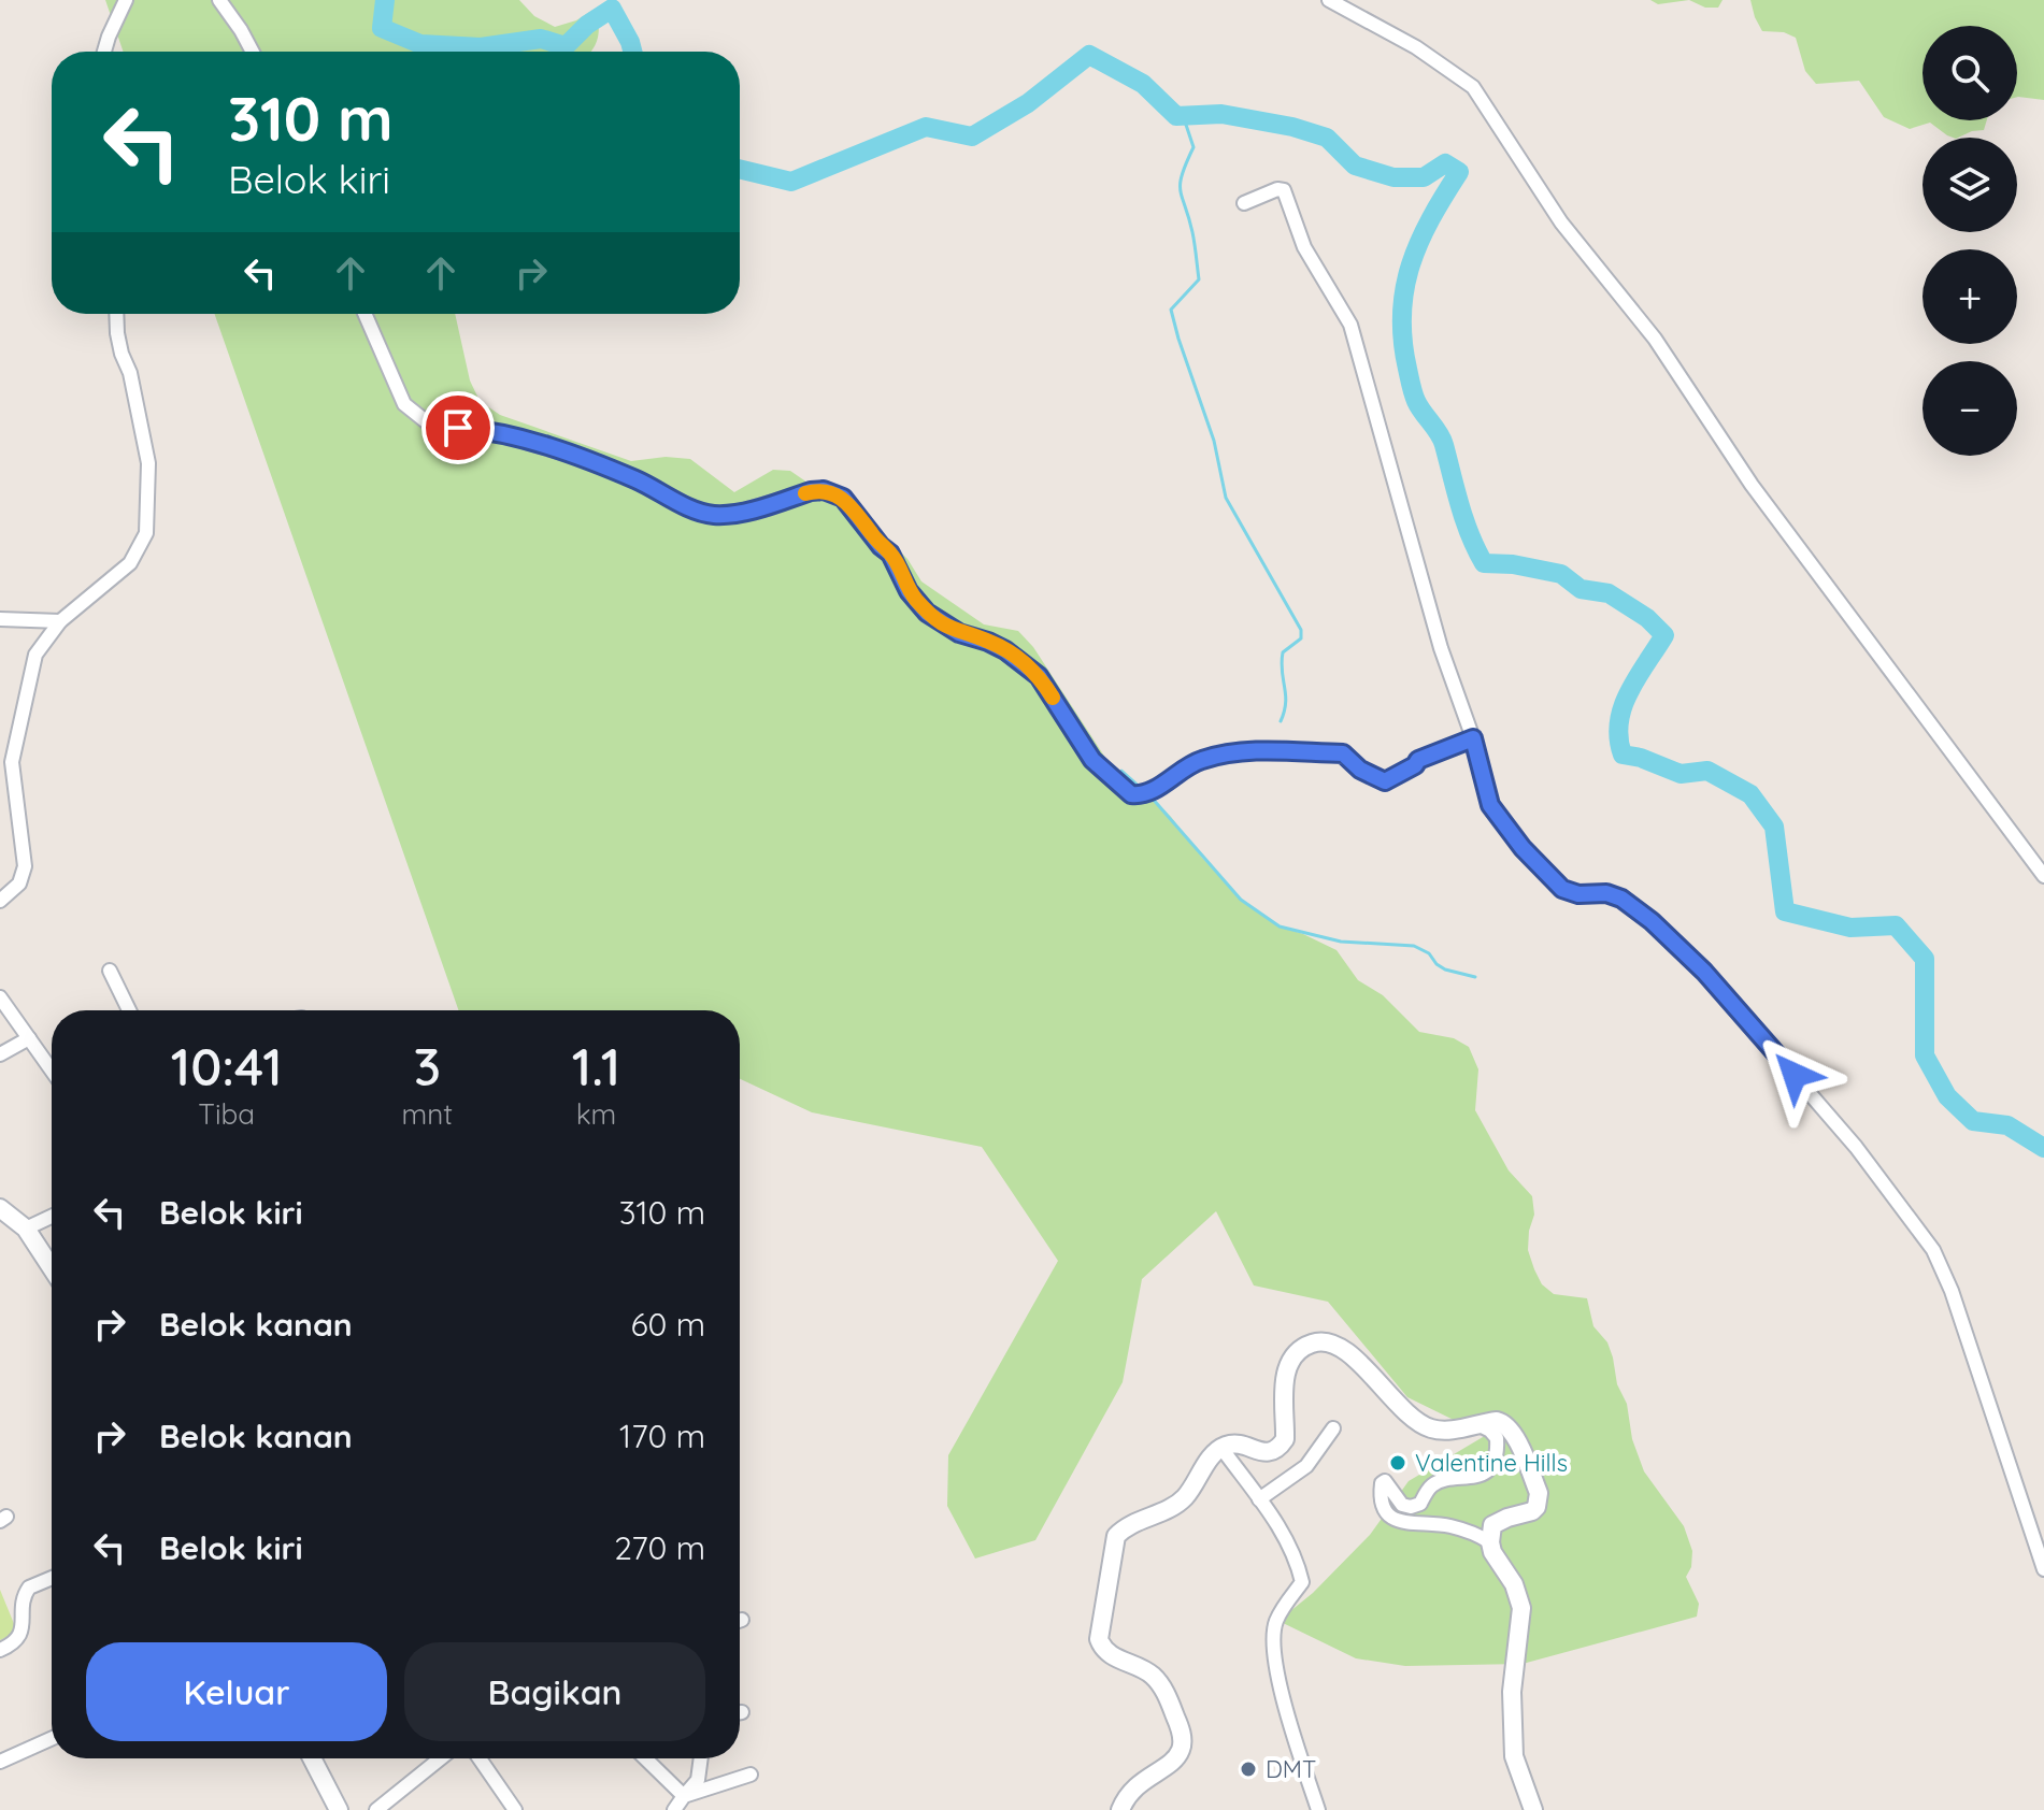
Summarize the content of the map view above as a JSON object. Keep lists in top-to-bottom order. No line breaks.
{"places":["Valentine Hills","DMT"],"page":{"map_buttons":["+","−"],"turn":["310 m","Belok kiri"],"eta":["10:41","Tiba","3","mnt","1.1","km"],"list":[{"name":"Belok kiri","value":"310 m"},{"name":"Belok kanan","value":"60 m"},{"name":"Belok kanan","value":"170 m"},{"name":"Belok kiri","value":"270 m"}],"buttons":["Keluar","Bagikan"]}}
